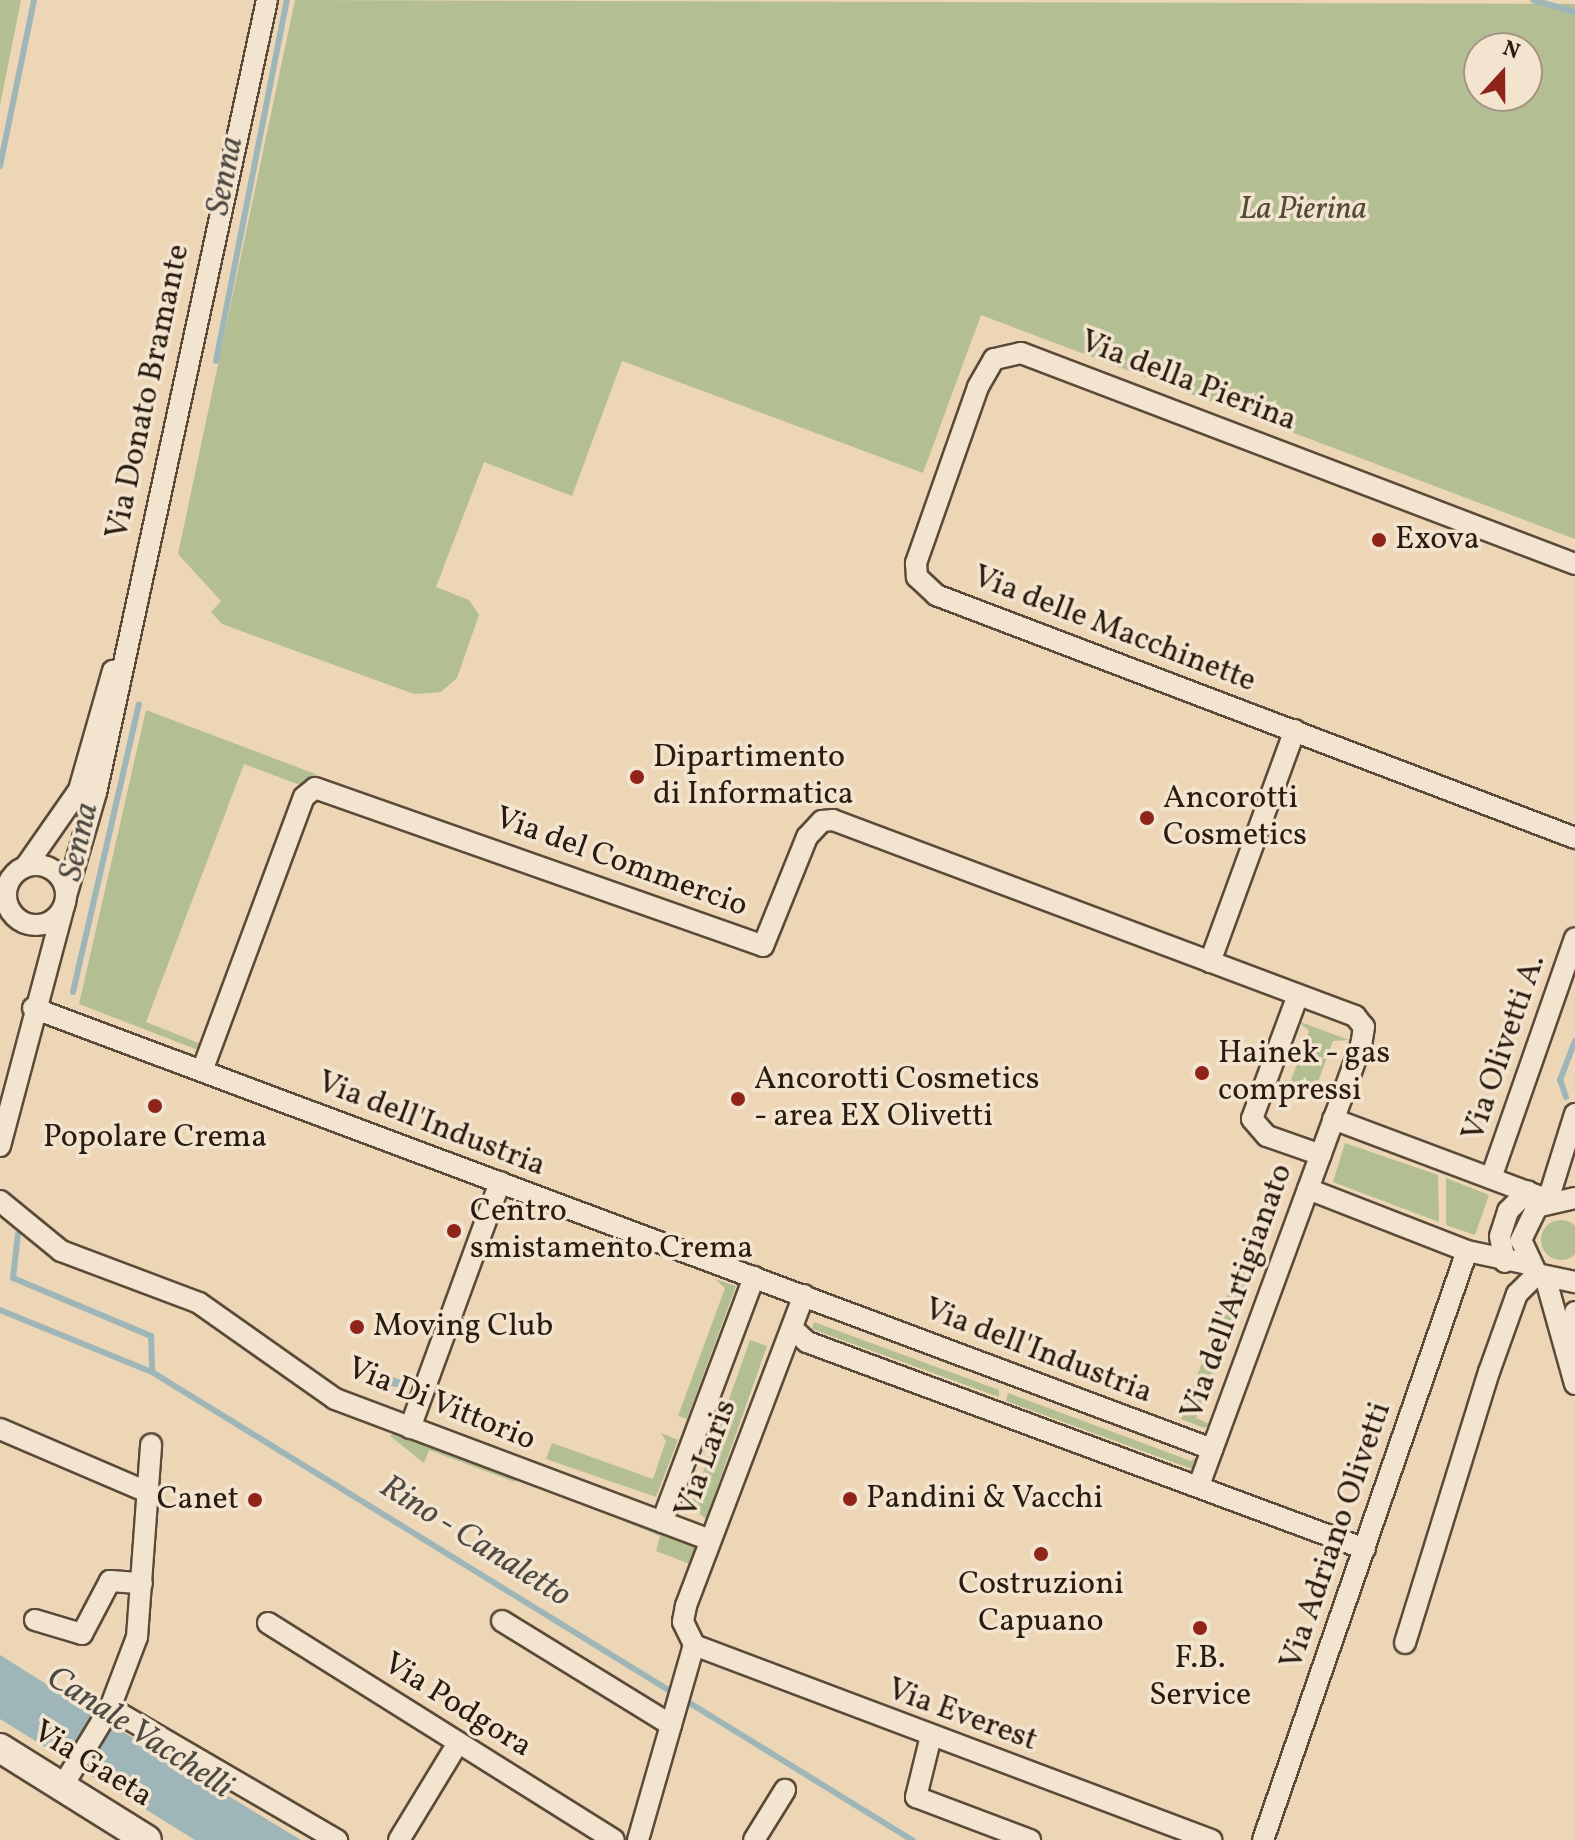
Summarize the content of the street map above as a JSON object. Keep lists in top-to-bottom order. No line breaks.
{"streets":{"main road":["Via Gaeta"],"street":["Via della Pierina","Via Donato Bramante","Via delle Macchinette","Via del Commercio","Via Olivetti A.","Via dell'Industria","Via dell'Artigianato","Via Di Vittorio","Via Laris","Via Adriano Olivetti","Via Podgora","Via Everest"]},"crossings":[["Via della Pierina","Via delle Macchinette"],["Via del Commercio","Via dell'Industria"],["Via del Commercio","Via dell'Artigianato"],["Via dell'Industria","Via dell'Artigianato"],["Via dell'Industria","Via Laris"],["Via Di Vittorio","Via Laris"],["Via Laris","Via Everest"]],"water":["Senna","Rino - Canaletto","Canale Vacchelli"],"parks":["La Pierina"],"places":["Exova","Dipartimento di Informatica","Ancorotti Cosmetics","Hainek - gas compressi","Ancorotti Cosmetics - area EX Olivetti","Popolare Crema","Centro smistamento Crema","Moving Club","Pandini & Vacchi","Canet","Costruzioni Capuano","F.B. Service"],"north":"top"}
